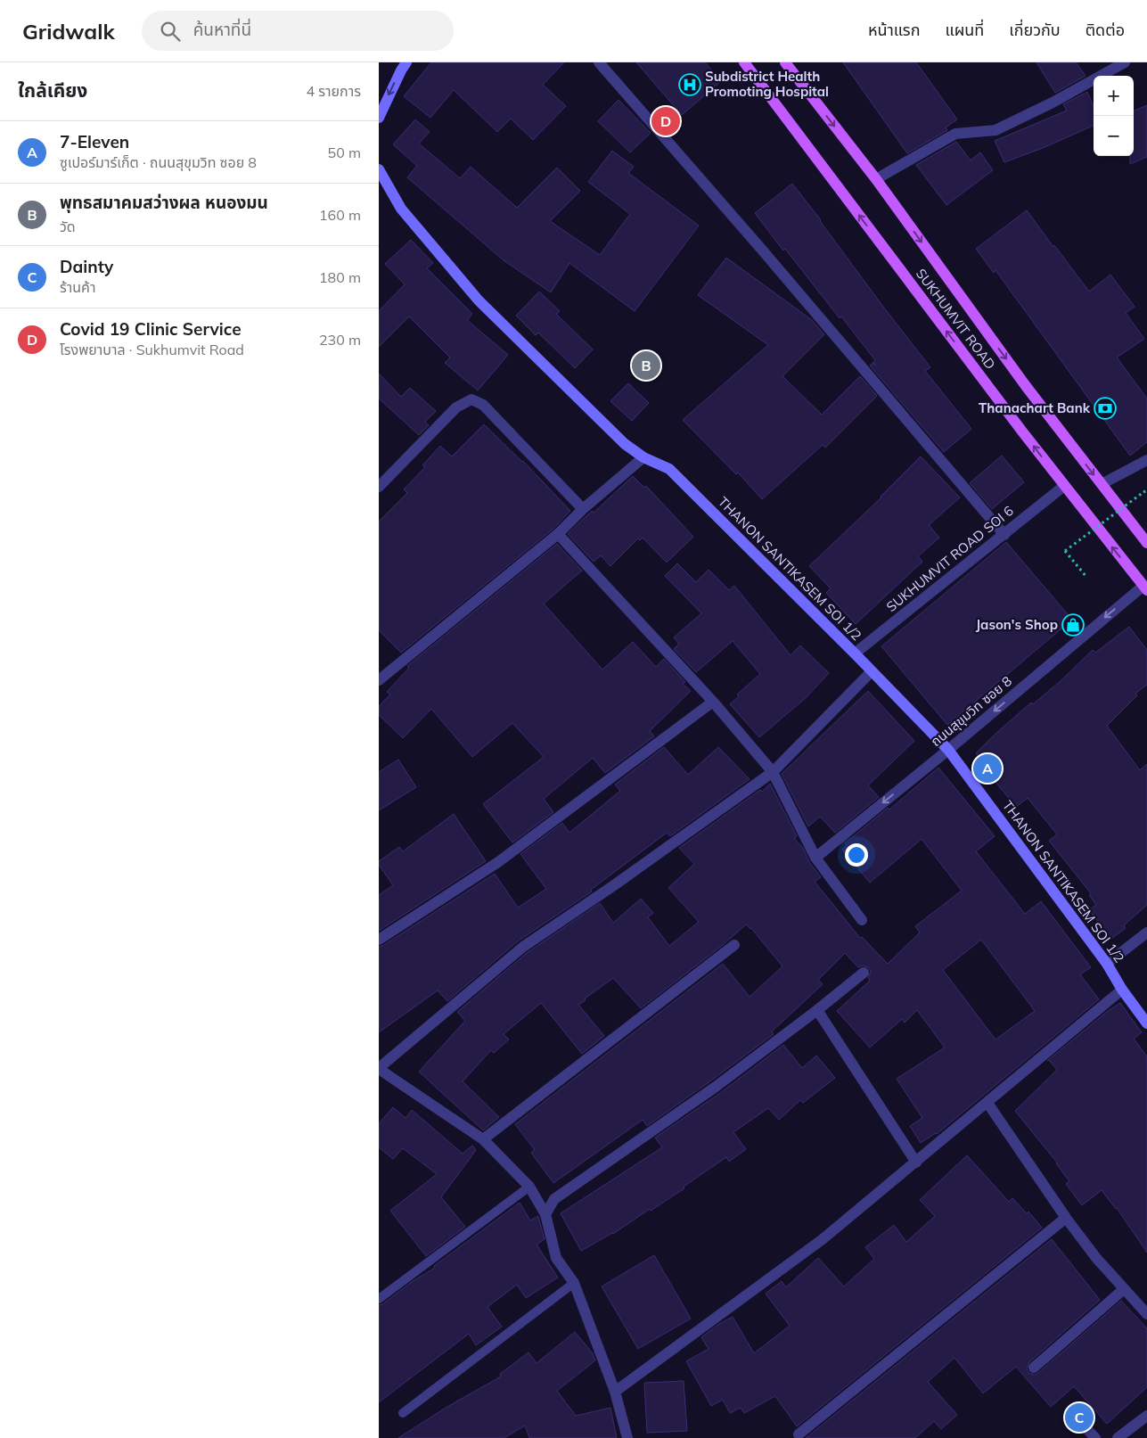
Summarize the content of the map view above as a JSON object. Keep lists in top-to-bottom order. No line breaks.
{"streets":{"main road":["SUKHUMVIT ROAD"],"street":["SUKHUMVIT ROAD SOI 6","THANON SANTIKASEM SOI 1/2","ถนนสุขุมวิท ซอย 8"]},"crossings":[["SUKHUMVIT ROAD","SUKHUMVIT ROAD SOI 6"],["SUKHUMVIT ROAD","ถนนสุขุมวิท ซอย 8"],["SUKHUMVIT ROAD SOI 6","THANON SANTIKASEM SOI 1/2"],["THANON SANTIKASEM SOI 1/2","ถนนสุขุมวิท ซอย 8"]],"one_way":["ถนนสุขุมวิท ซอย 8"],"places":{"hospital":["Subdistrict Health Promoting Hospital"],"bank":["Thanachart Bank"],"shop":["Jason's Shop"]},"page":{"header":"Gridwalk","search":"ค้นหาที่นี่","nav":["หน้าแรก","แผนที่","เกี่ยวกับ","ติดต่อ"],"heading":["ใกล้เคียง","4 รายการ"],"map_buttons":["+","−"],"pins":["D","B","A","C"],"list":[{"mark":"A","name":"7-Eleven","note":"ซูเปอร์มาร์เก็ต · ถนนสุขุมวิท ซอย 8","value":"50 m"},{"mark":"B","name":"พุทธสมาคมสว่างผล หนองมน","note":"วัด","value":"160 m"},{"mark":"C","name":"Dainty","note":"ร้านค้า","value":"180 m"},{"mark":"D","name":"Covid 19 Clinic Service","note":"โรงพยาบาล · Sukhumvit Road","value":"230 m"}]}}
